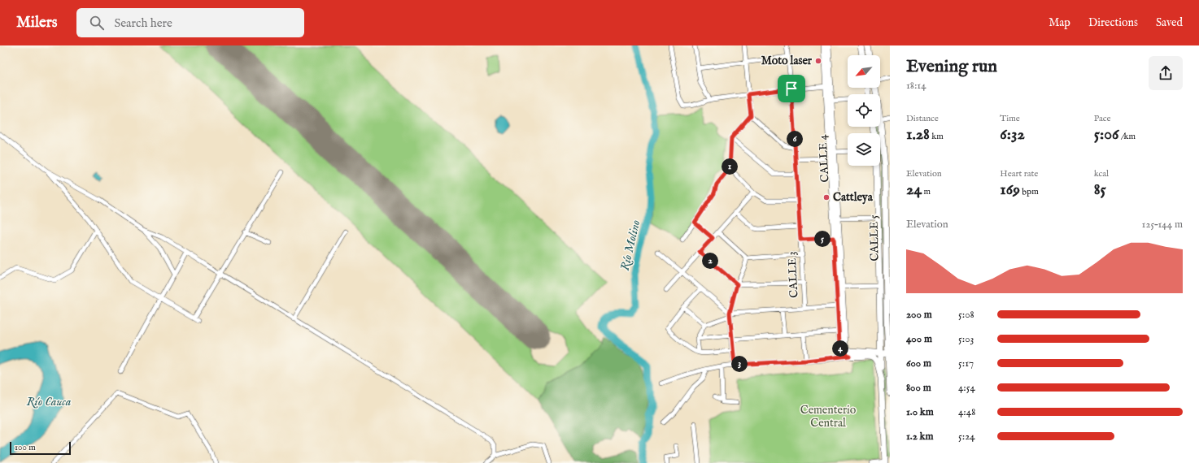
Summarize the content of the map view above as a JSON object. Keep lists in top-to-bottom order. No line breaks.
{"streets":{"main road":["CALLE 4","CALLE 5"],"street":["CALLE 3"]},"water":["Río Molino","Río Cauca"],"parks":["Cementerio Central"],"places":["Moto laser","Cattleya"],"scale_bar":"100 m","north":"bottom left","page":{"header":"Milers","search":"Search here","nav":["Map","Directions","Saved"],"heading":["Evening run","18:14"],"stats":[["Distance","1.28 km"],["Time","6:32"],["Pace","5:06 /km"],["Elevation","24 m"],["Heart rate","169 bpm"],["kcal","85"]],"pins":["6","1","5","2","4","3"],"chart":["Elevation","125–144 m"],"list":[{"name":"200 m","note":"5:08"},{"name":"400 m","note":"5:03"},{"name":"600 m","note":"5:17"},{"name":"800 m","note":"4:54"},{"name":"1.0 km","note":"4:48"},{"name":"1.2 km","note":"5:24"}],"scale":"100 m"}}
